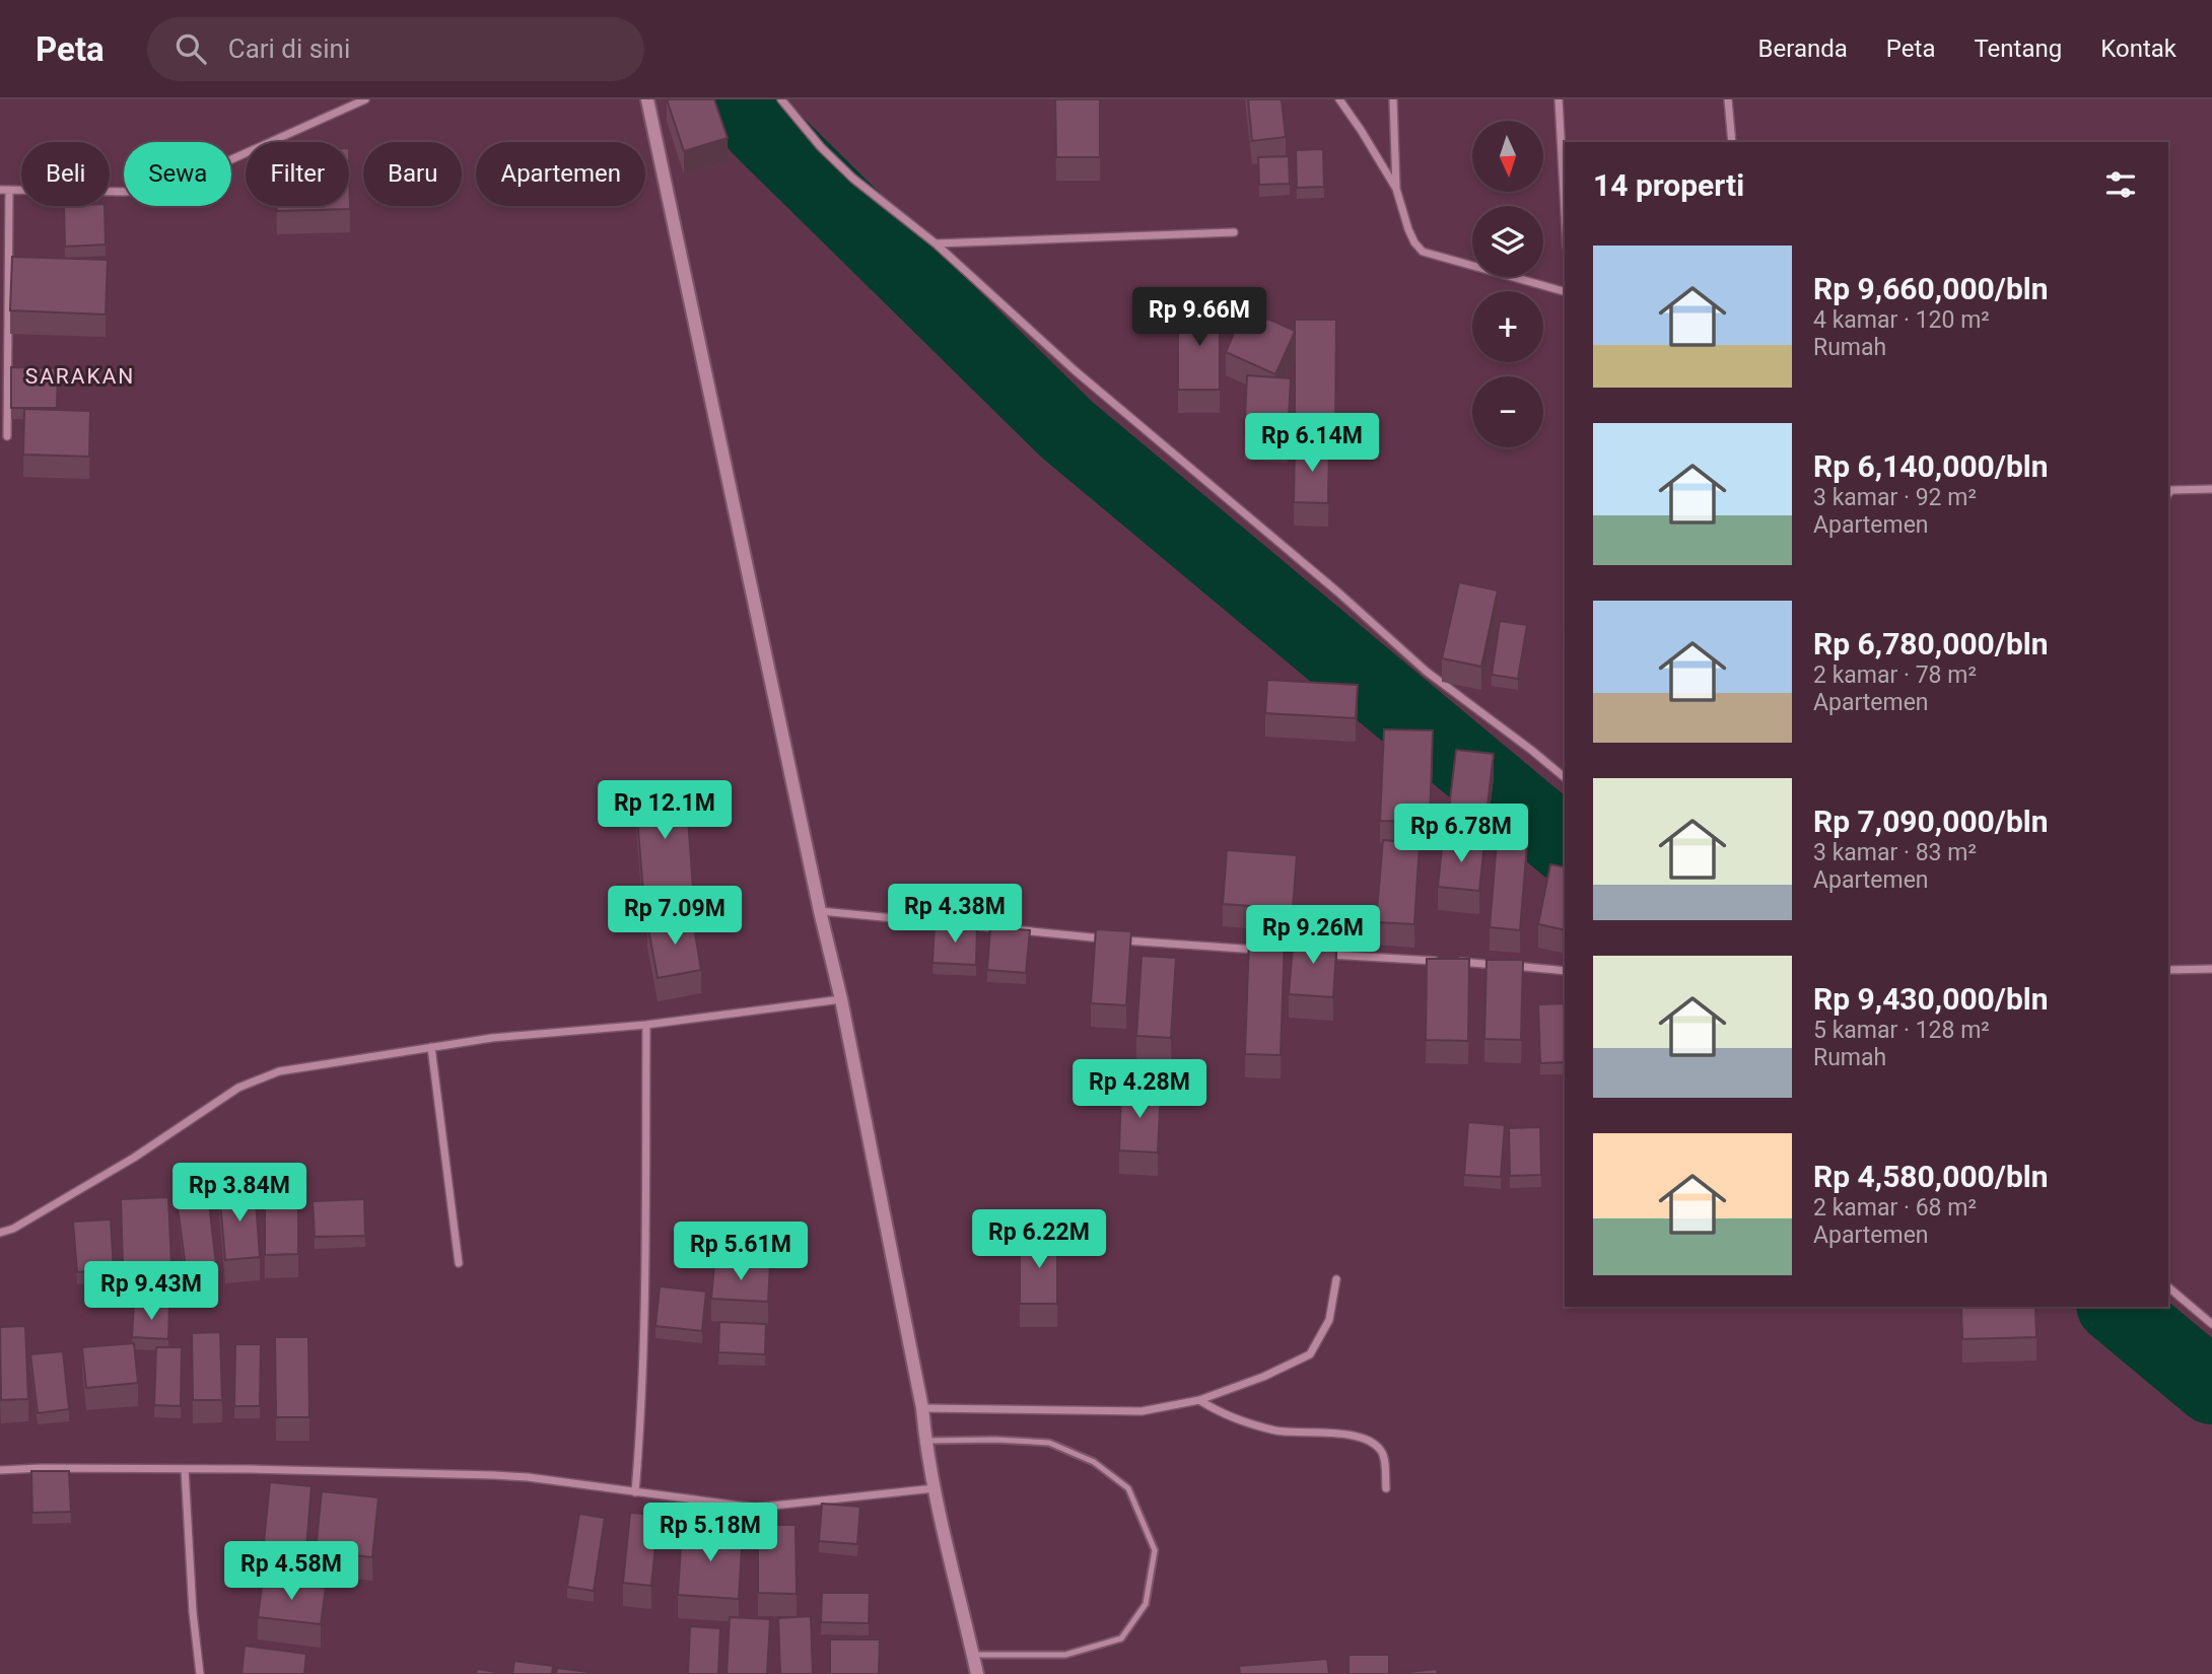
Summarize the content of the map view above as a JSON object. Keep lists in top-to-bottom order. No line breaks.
{"districts":["SARAKAN"],"north":"bottom","page":{"header":"Peta","search":"Cari di sini","nav":["Beranda","Peta","Tentang","Kontak"],"map_buttons":["+","−"],"chip":["Beli","Sewa","Filter","Baru","Apartemen"],"heading":"14 properti","list":[{"name":"Rp 9,660,000/bln","note":"4 kamar · 120 m² · Rumah"},{"name":"Rp 6,140,000/bln","note":"3 kamar · 92 m² · Apartemen"},{"name":"Rp 6,780,000/bln","note":"2 kamar · 78 m² · Apartemen"},{"name":"Rp 7,090,000/bln","note":"3 kamar · 83 m² · Apartemen"},{"name":"Rp 9,430,000/bln","note":"5 kamar · 128 m² · Rumah"},{"name":"Rp 4,580,000/bln","note":"2 kamar · 68 m² · Apartemen"}],"price":["Rp 9.66M","Rp 6.14M","Rp 12.1M","Rp 6.78M","Rp 4.38M","Rp 7.09M","Rp 9.26M","Rp 4.28M","Rp 3.84M","Rp 6.22M","Rp 5.61M","Rp 9.43M","Rp 5.18M","Rp 4.58M"]}}
